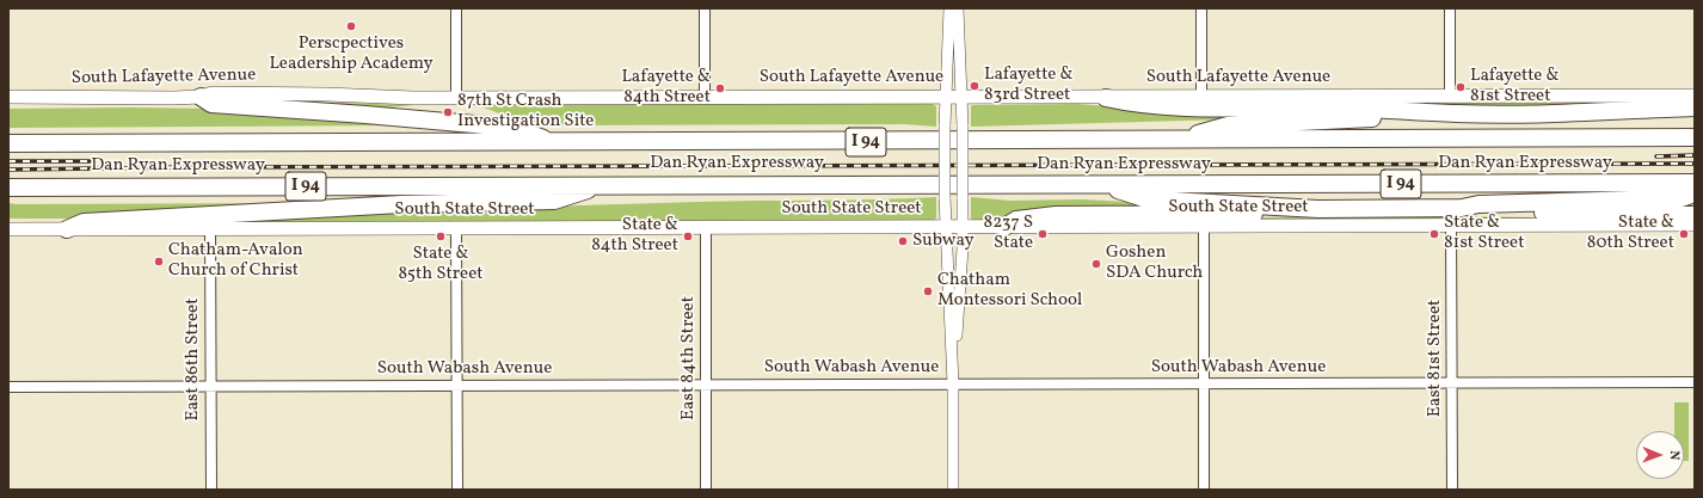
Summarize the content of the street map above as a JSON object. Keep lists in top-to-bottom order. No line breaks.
{"streets":{"highway":["I 94","Dan Ryan Expressway"],"main road":["South Lafayette Avenue","South State Street"],"street":["East 84th Street","East 81st Street","East 86th Street","South Wabash Avenue"]},"crossings":[["South State Street","East 84th Street"],["South State Street","East 81st Street"],["South State Street","East 86th Street"],["East 84th Street","South Wabash Avenue"],["East 81st Street","South Wabash Avenue"],["East 86th Street","South Wabash Avenue"]],"places":["Perscpectives Leadership Academy","Lafayette & 83rd Street","Lafayette & 81st Street","Lafayette & 84th Street","87th St Crash Investigation Site","8237 S State","State & 81st Street","State & 80th Street","State & 85th Street","State & 84th Street","Subway","Chatham-Avalon Church of Christ","Goshen SDA Church","Chatham Montessori School"],"north":"right"}
